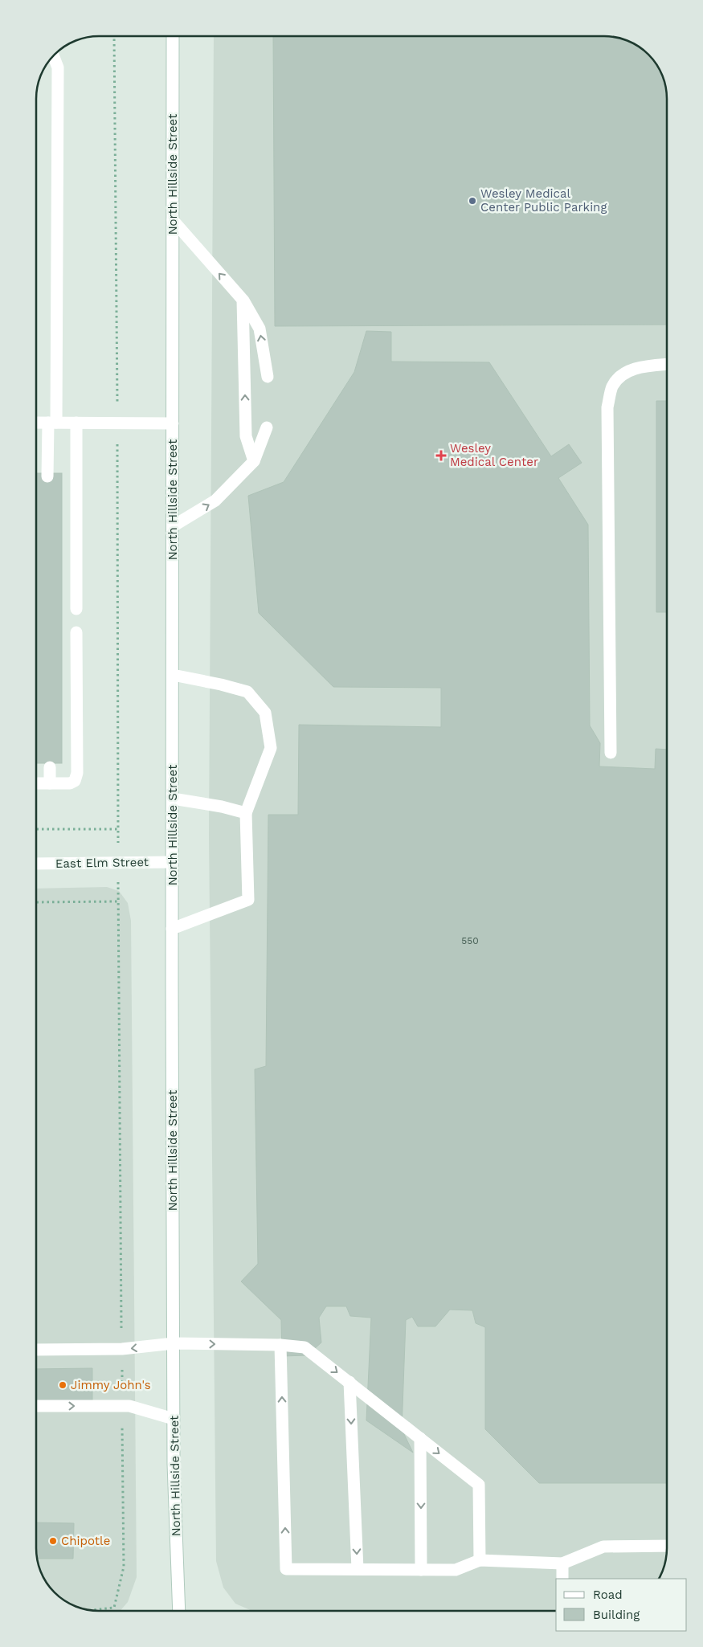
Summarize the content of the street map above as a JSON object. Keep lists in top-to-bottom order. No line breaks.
{"streets":{"main road":["North Hillside Street","East Elm Street"]},"crossings":[["North Hillside Street","East Elm Street"]],"places":{"other":["Wesley Medical Center Public Parking","Jimmy John's","Chipotle"],"health":["Wesley Medical Center"]},"house_numbers":["550"],"legend":["Road","Building"]}
